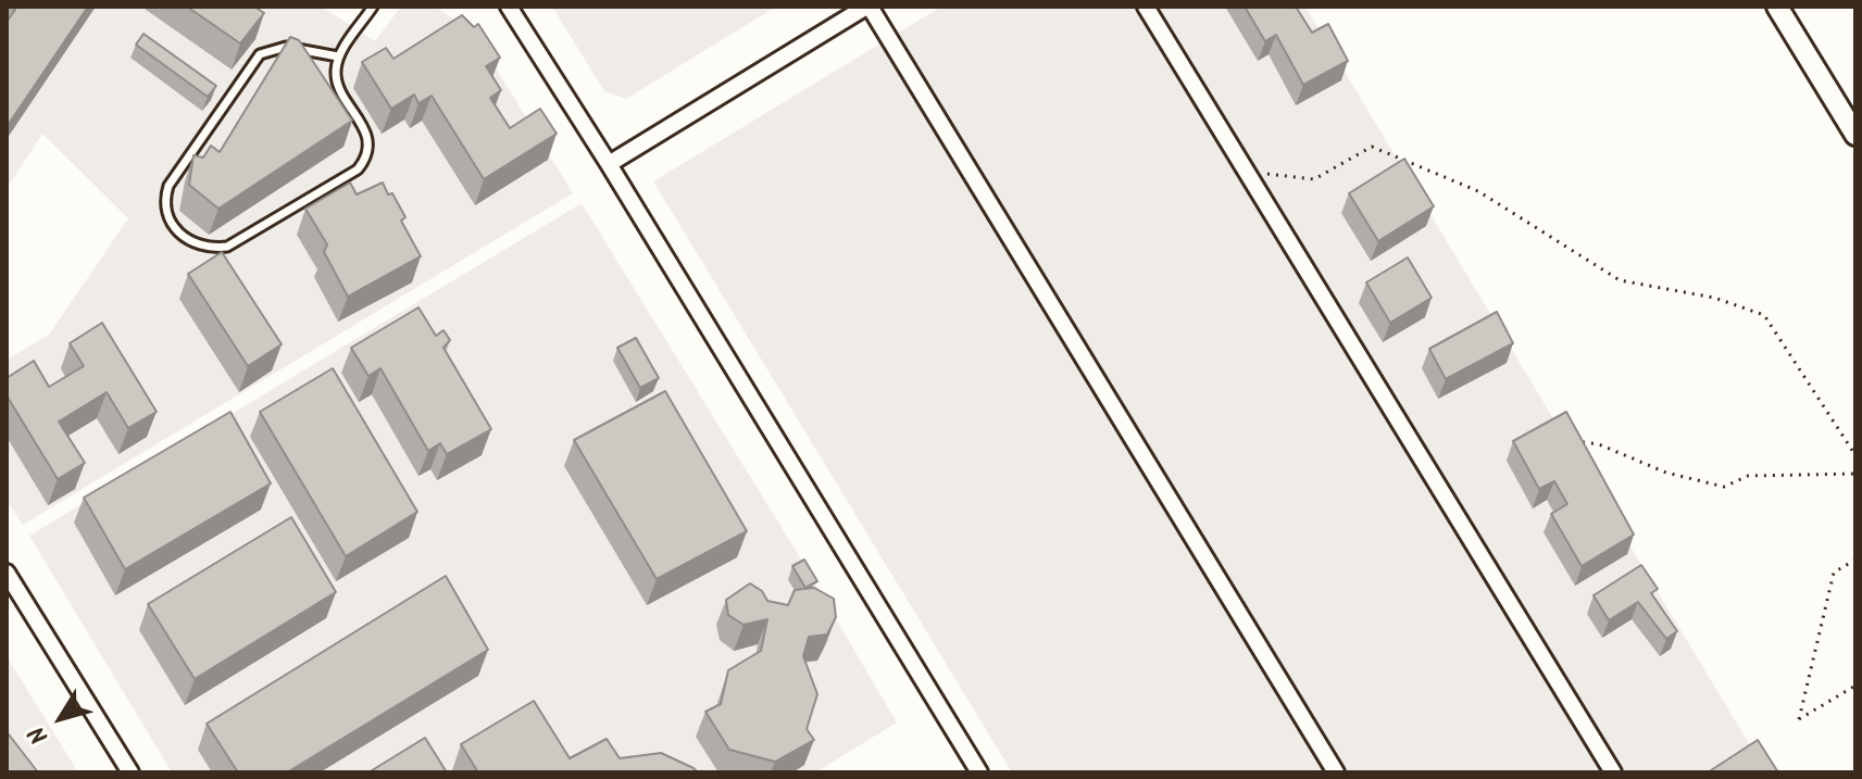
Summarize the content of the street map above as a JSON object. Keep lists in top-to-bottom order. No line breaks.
{"north":"bottom left"}
